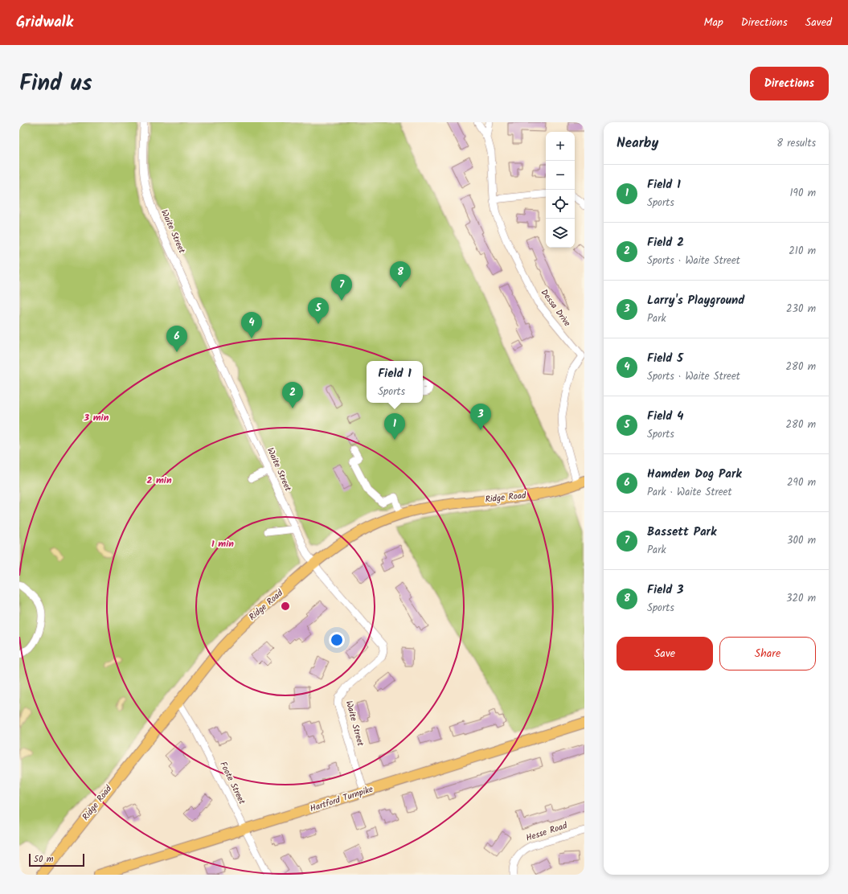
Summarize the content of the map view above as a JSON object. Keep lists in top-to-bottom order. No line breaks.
{"streets":{"main road":["Ridge Road","Hartford Turnpike"],"street":["Waite Street","Dessa Drive","Foote Street","Hesse Road"]},"crossings":[["Waite Street","Ridge Road"],["Waite Street","Hartford Turnpike"],["Dessa Drive","Ridge Road"],["Ridge Road","Foote Street"],["Foote Street","Hartford Turnpike"]],"scale_bar":"50 m","page":{"header":"Gridwalk","nav":["Map","Directions","Saved"],"title":"Find us","buttons":["Directions",["Save","Share"]],"heading":["Nearby","8 results"],"map_buttons":["+","−"],"list":[{"mark":"1","name":"Field 1","note":"Sports","value":"190 m"},{"mark":"2","name":"Field 2","note":"Sports · Waite Street","value":"210 m"},{"mark":"3","name":"Larry's Playground","note":"Park","value":"230 m"},{"mark":"4","name":"Field 5","note":"Sports · Waite Street","value":"280 m"},{"mark":"5","name":"Field 4","note":"Sports","value":"280 m"},{"mark":"6","name":"Hamden Dog Park","note":"Park · Waite Street","value":"290 m"},{"mark":"7","name":"Bassett Park","note":"Park","value":"300 m"},{"mark":"8","name":"Field 3","note":"Sports","value":"320 m"}],"pins":["8","7","5","4","6","2","3","1"],"popup":["Field 1","Sports"],"scale":"50 m"},"rings":["3 min","2 min","1 min"]}
